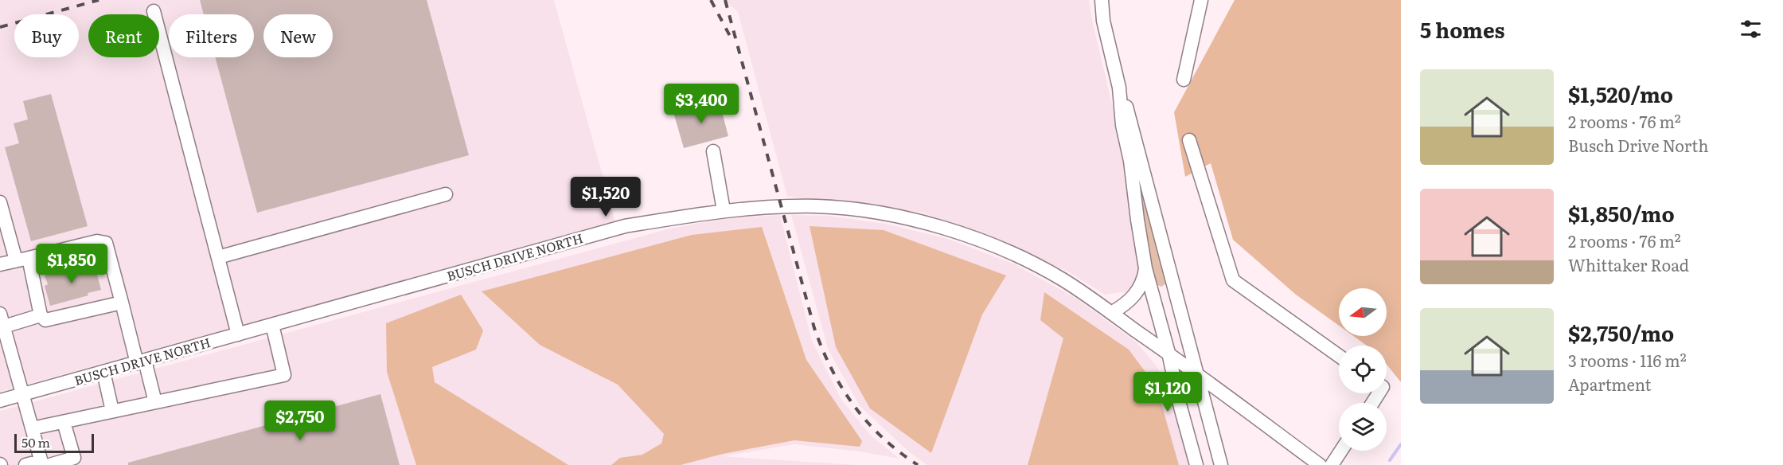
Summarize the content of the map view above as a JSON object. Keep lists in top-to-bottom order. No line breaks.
{"streets":{"street":["BUSCH DRIVE NORTH"]},"scale_bar":"50 m","north":"left","page":{"heading":"5 homes","chip":["Buy","Rent","Filters","New"],"list":[{"name":"$1,520/mo","note":"2 rooms · 76 m² · Busch Drive North"},{"name":"$1,850/mo","note":"2 rooms · 76 m² · Whittaker Road"},{"name":"$2,750/mo","note":"3 rooms · 116 m² · Apartment"}],"price":["$3,400","$1,520","$1,850","$1,120","$2,750"],"scale":"50 m"}}
